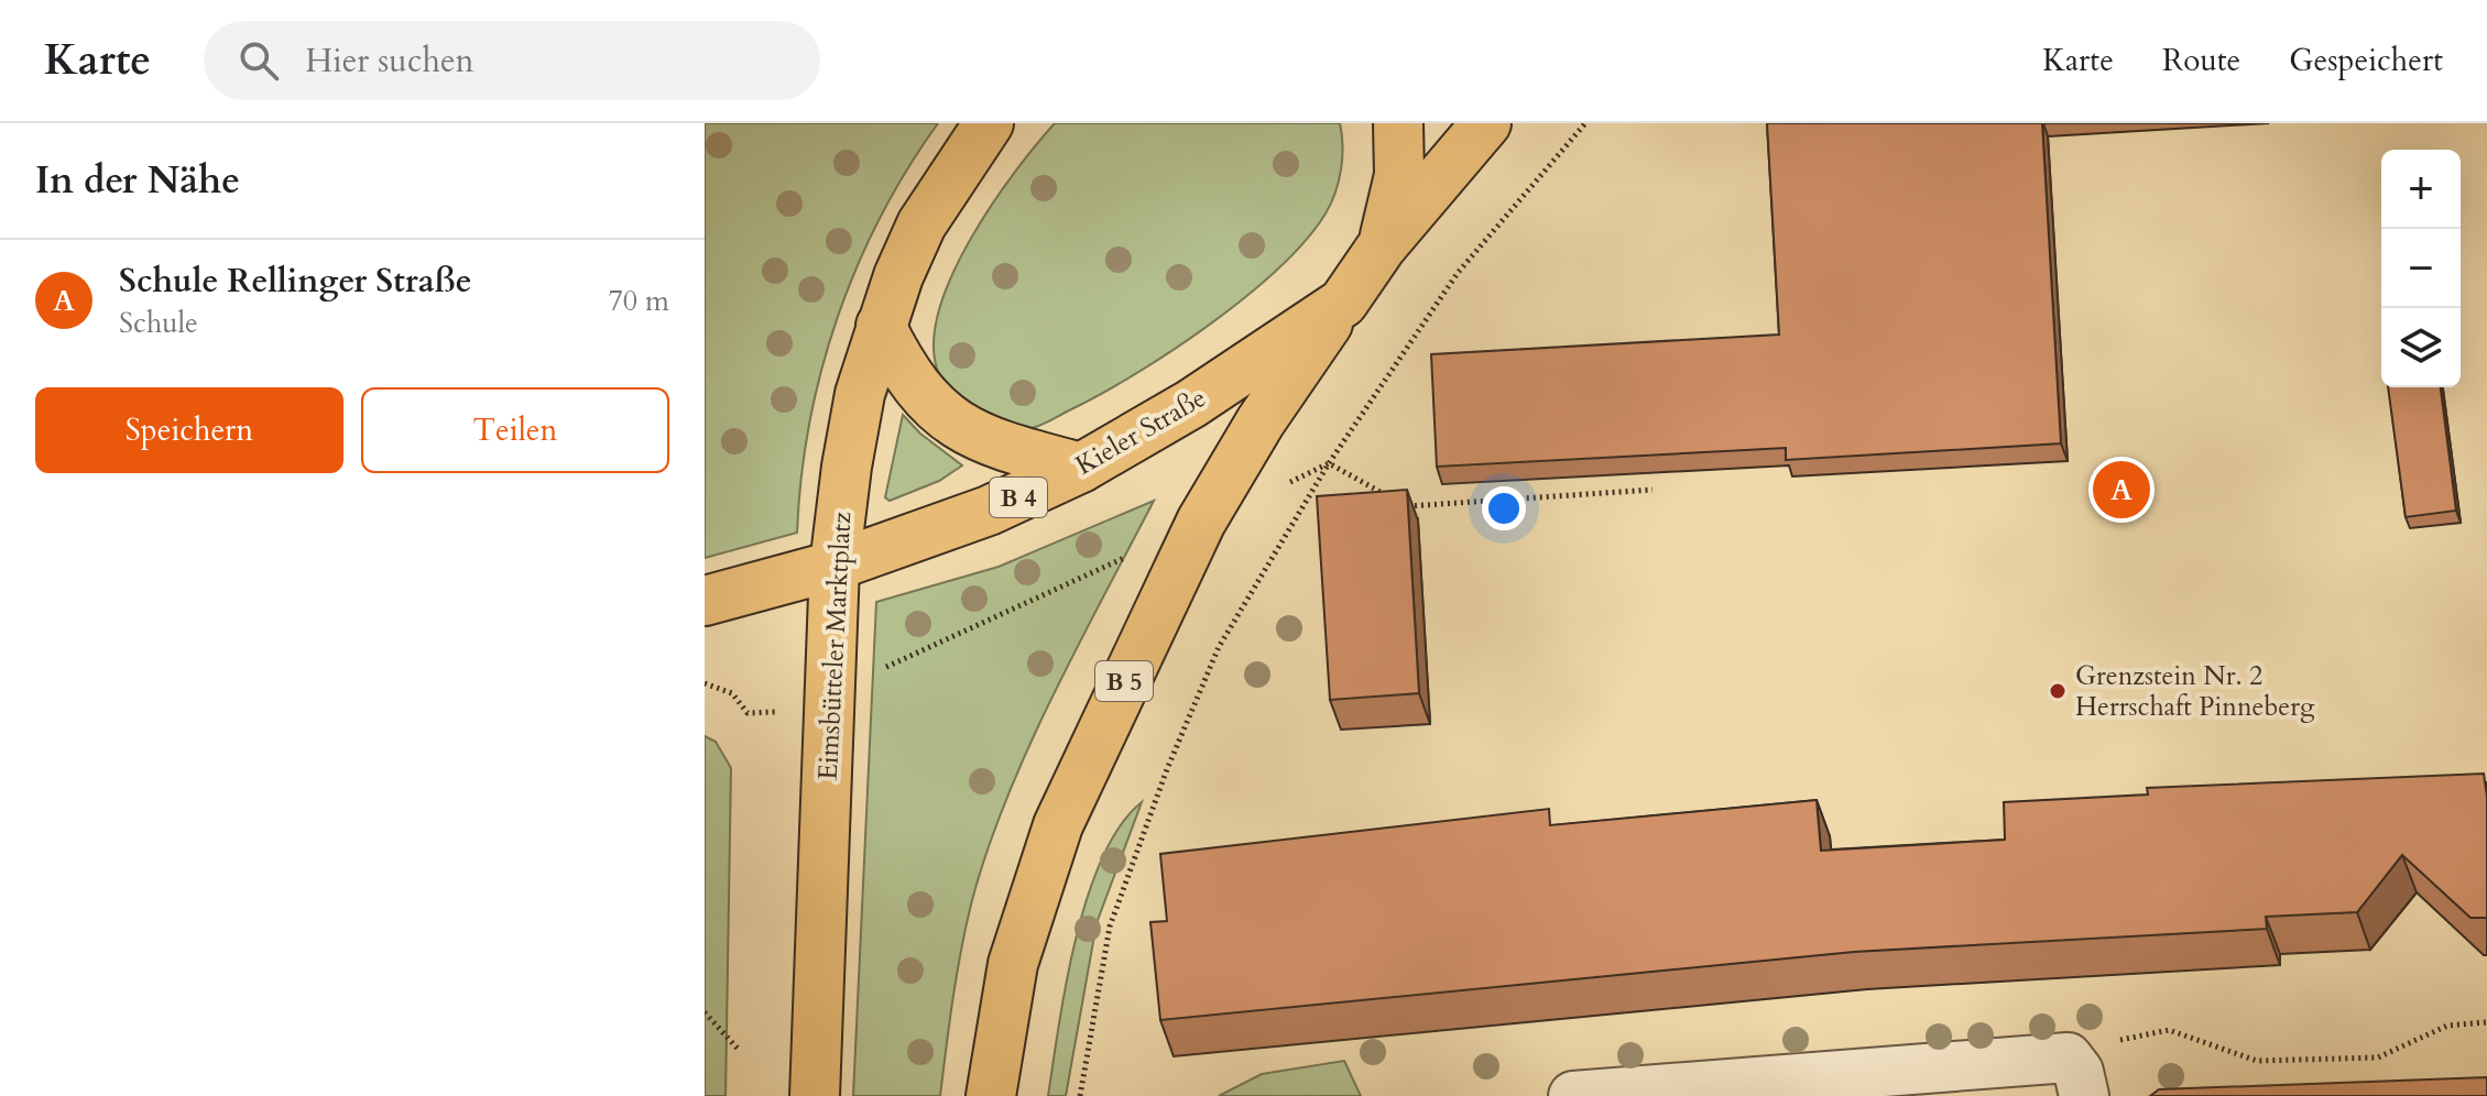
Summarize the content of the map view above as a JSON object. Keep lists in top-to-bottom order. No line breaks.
{"streets":{"main road":["Kieler Straße","B 4","Eimsbütteler Marktplatz","B 5"]},"crossings":[["Kieler Straße","B 4"],["Kieler Straße","Eimsbütteler Marktplatz"],["Kieler Straße","B 5"]],"places":["Grenzstein Nr. 2 Herrschaft Pinneberg"],"page":{"header":"Karte","search":"Hier suchen","nav":["Karte","Route","Gespeichert"],"heading":"In der Nähe","map_buttons":["+","−"],"list":[{"mark":"A","name":"Schule Rellinger Straße","note":"Schule","value":"70 m"}],"buttons":["Speichern","Teilen"],"pins":"A"}}
